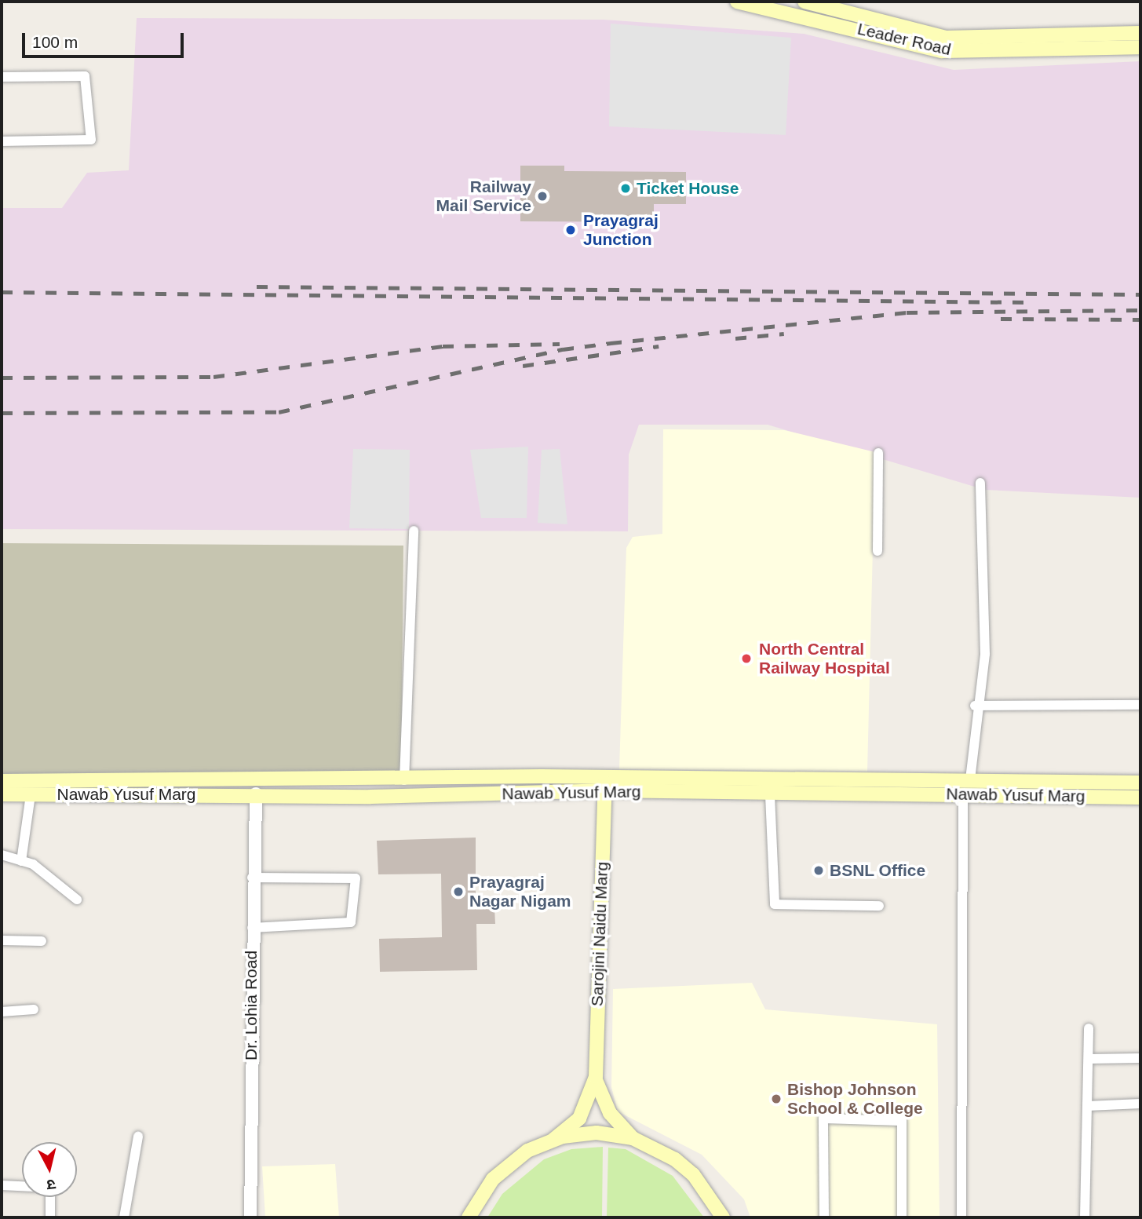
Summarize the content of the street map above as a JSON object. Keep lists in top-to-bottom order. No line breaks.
{"streets":{"main road":["Leader Road","Nawab Yusuf Marg","Sarojini Naidu Marg"],"street":["Dr. Lohia Road"]},"crossings":[["Nawab Yusuf Marg","Sarojini Naidu Marg"],["Nawab Yusuf Marg","Dr. Lohia Road"]],"places":["Ticket House","Railway Mail Service","Prayagraj Junction","North Central Railway Hospital","BSNL Office","Prayagraj Nagar Nigam","Bishop Johnson School & College"],"scale_bar":"100 m","north":"bottom"}
